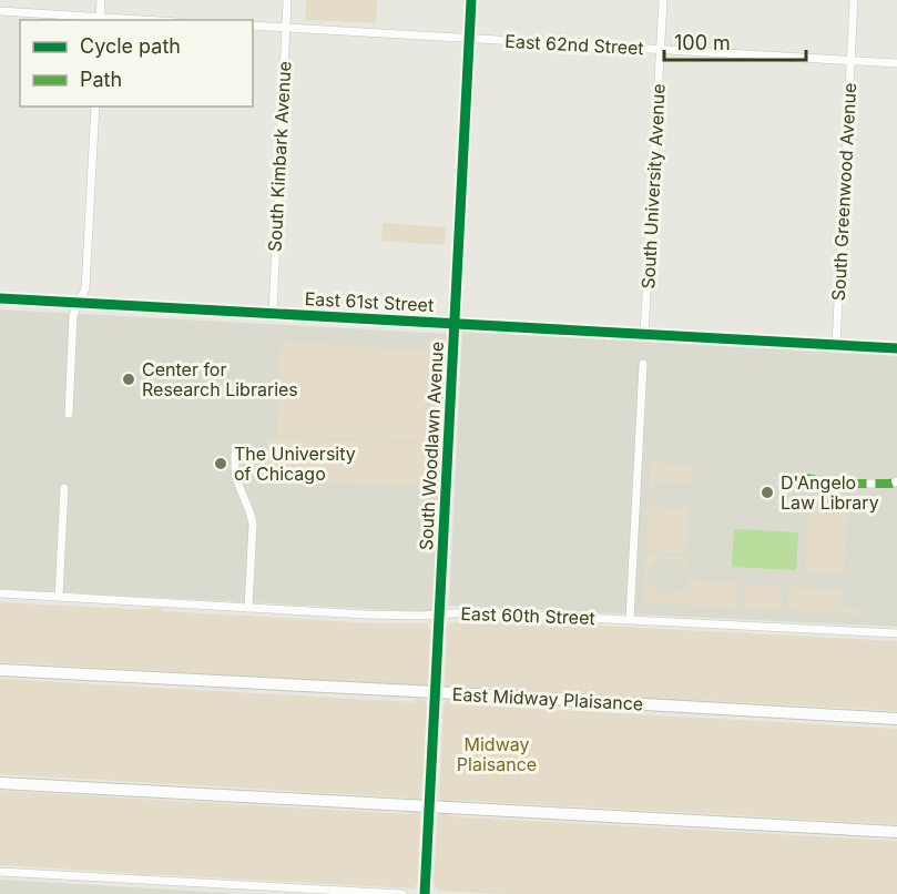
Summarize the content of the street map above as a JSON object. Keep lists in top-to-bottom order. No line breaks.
{"streets":{"street":["East 62nd Street","South Kimbark Avenue","South University Avenue","South Greenwood Avenue","East 61st Street","South Woodlawn Avenue","East 60th Street","East Midway Plaisance"]},"crossings":[["East 62nd Street","South Kimbark Avenue"],["East 62nd Street","South University Avenue"],["East 62nd Street","South Greenwood Avenue"],["East 62nd Street","South Woodlawn Avenue"],["South Kimbark Avenue","East 61st Street"],["South University Avenue","East 61st Street"],["South Greenwood Avenue","East 61st Street"],["East 61st Street","South Woodlawn Avenue"],["South Woodlawn Avenue","East 60th Street"],["South Woodlawn Avenue","East Midway Plaisance"]],"parks":["Midway Plaisance"],"places":["Center for Research Libraries","The University of Chicago","D'Angelo Law Library"],"legend":["Cycle path","Path"],"scale_bar":"100 m"}
